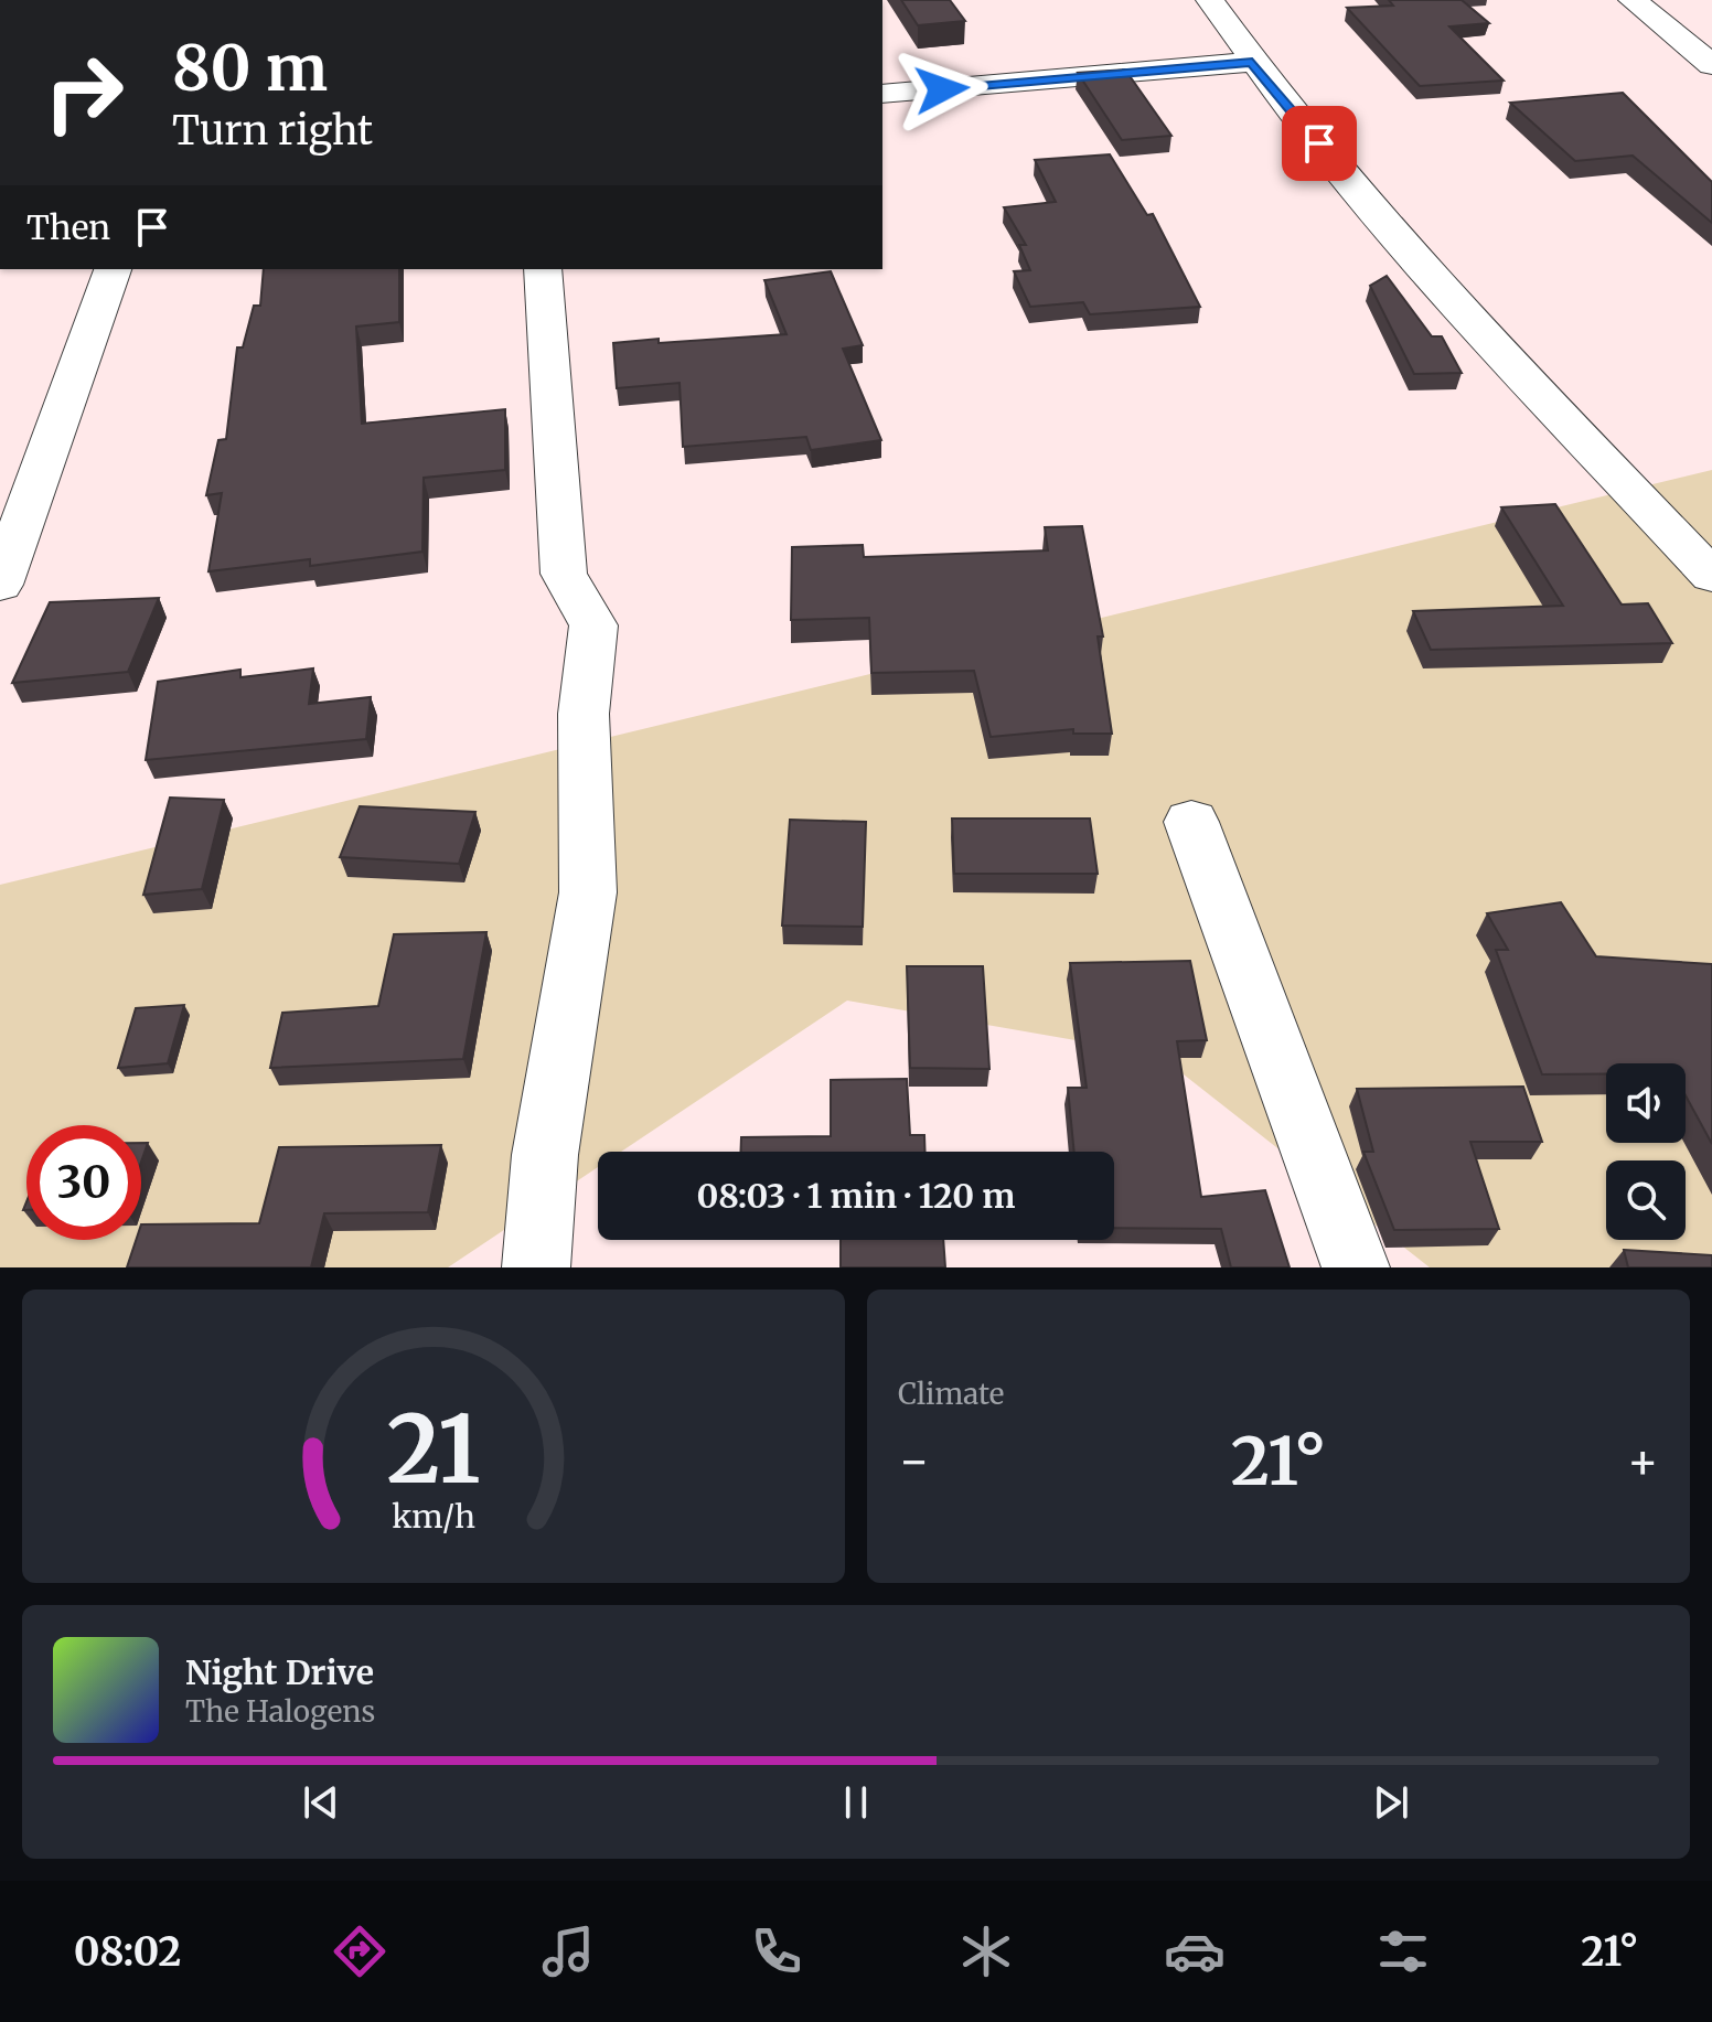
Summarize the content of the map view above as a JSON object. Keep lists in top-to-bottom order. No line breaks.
{"page":{"turn":["80 m","Turn right"],"then":"Then","limit":"30","trip":"08:03 · 1 min · 120 m","tile":"Climate","heat":["−","21°","+"],"song":["Night Drive","The Halogens"],"tabs":["08:02","21°"],"gauge":["21","km/h"]}}
